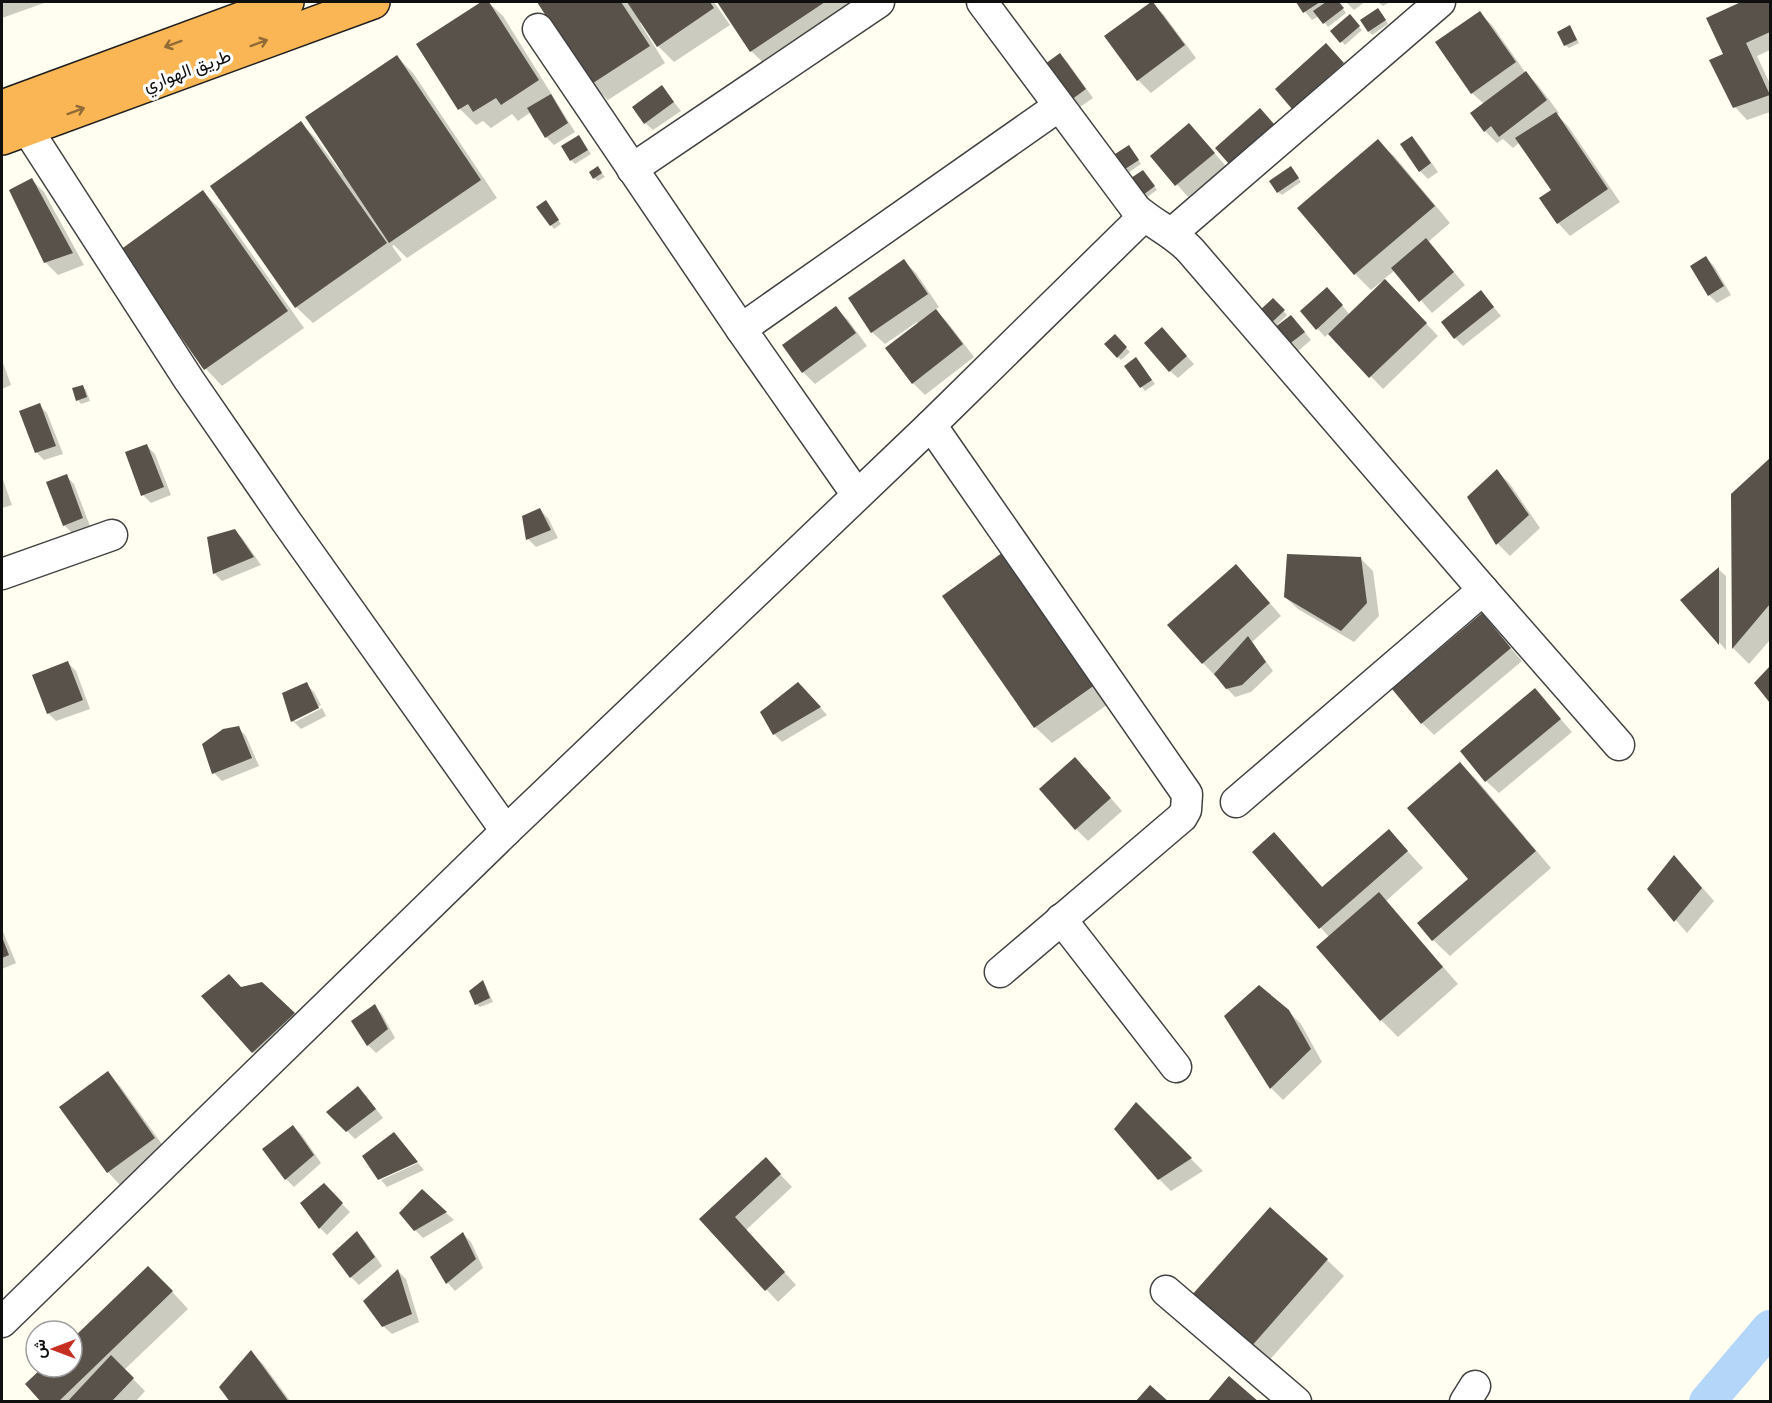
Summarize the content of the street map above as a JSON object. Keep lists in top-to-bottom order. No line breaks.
{"streets":{"highway":["طريق الهواري"]},"north":"left"}
